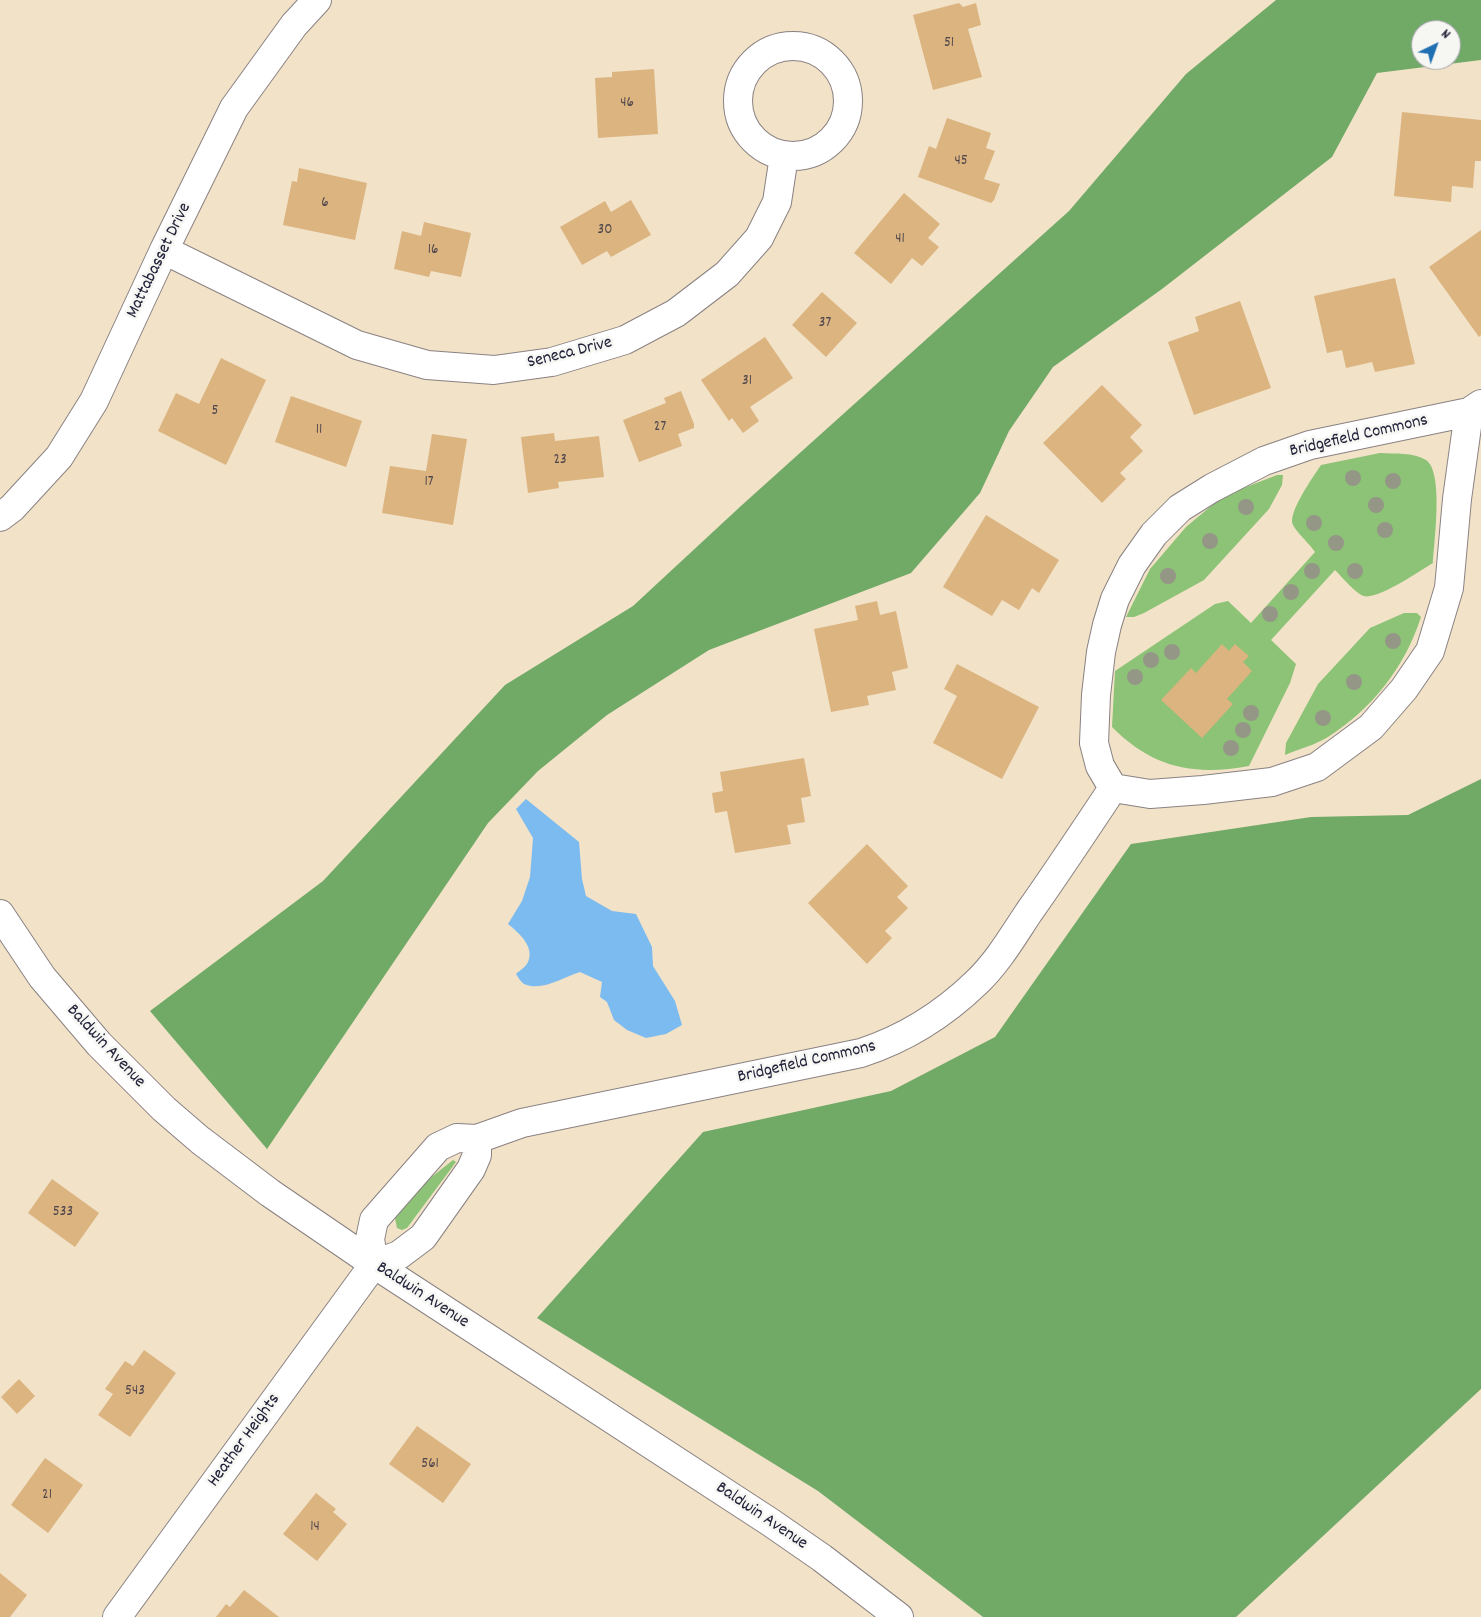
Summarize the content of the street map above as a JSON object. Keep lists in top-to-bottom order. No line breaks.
{"streets":{"street":["Mattabasset Drive","Seneca Drive","Bridgefield Commons","Baldwin Avenue","Heather Heights"]},"crossings":[["Mattabasset Drive","Seneca Drive"],["Bridgefield Commons","Baldwin Avenue"],["Bridgefield Commons","Heather Heights"],["Baldwin Avenue","Heather Heights"]],"house_numbers":["51","46","45","6","30","41","16","37","31","5","27","11","23","17","533","543","561","21","14"],"north":"top right"}
